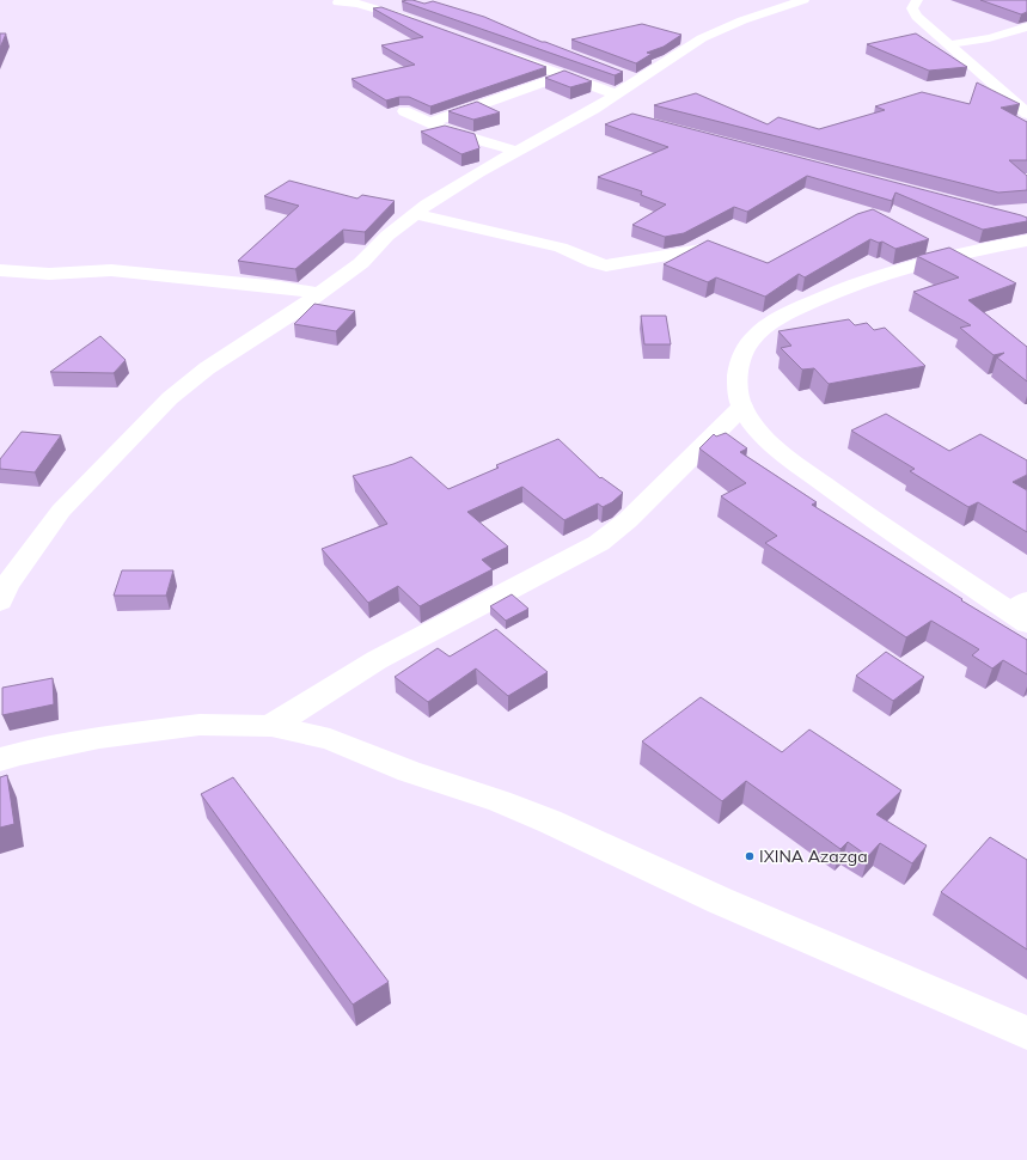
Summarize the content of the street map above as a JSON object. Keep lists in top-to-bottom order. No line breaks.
{"places":["IXINA Azazga"]}
